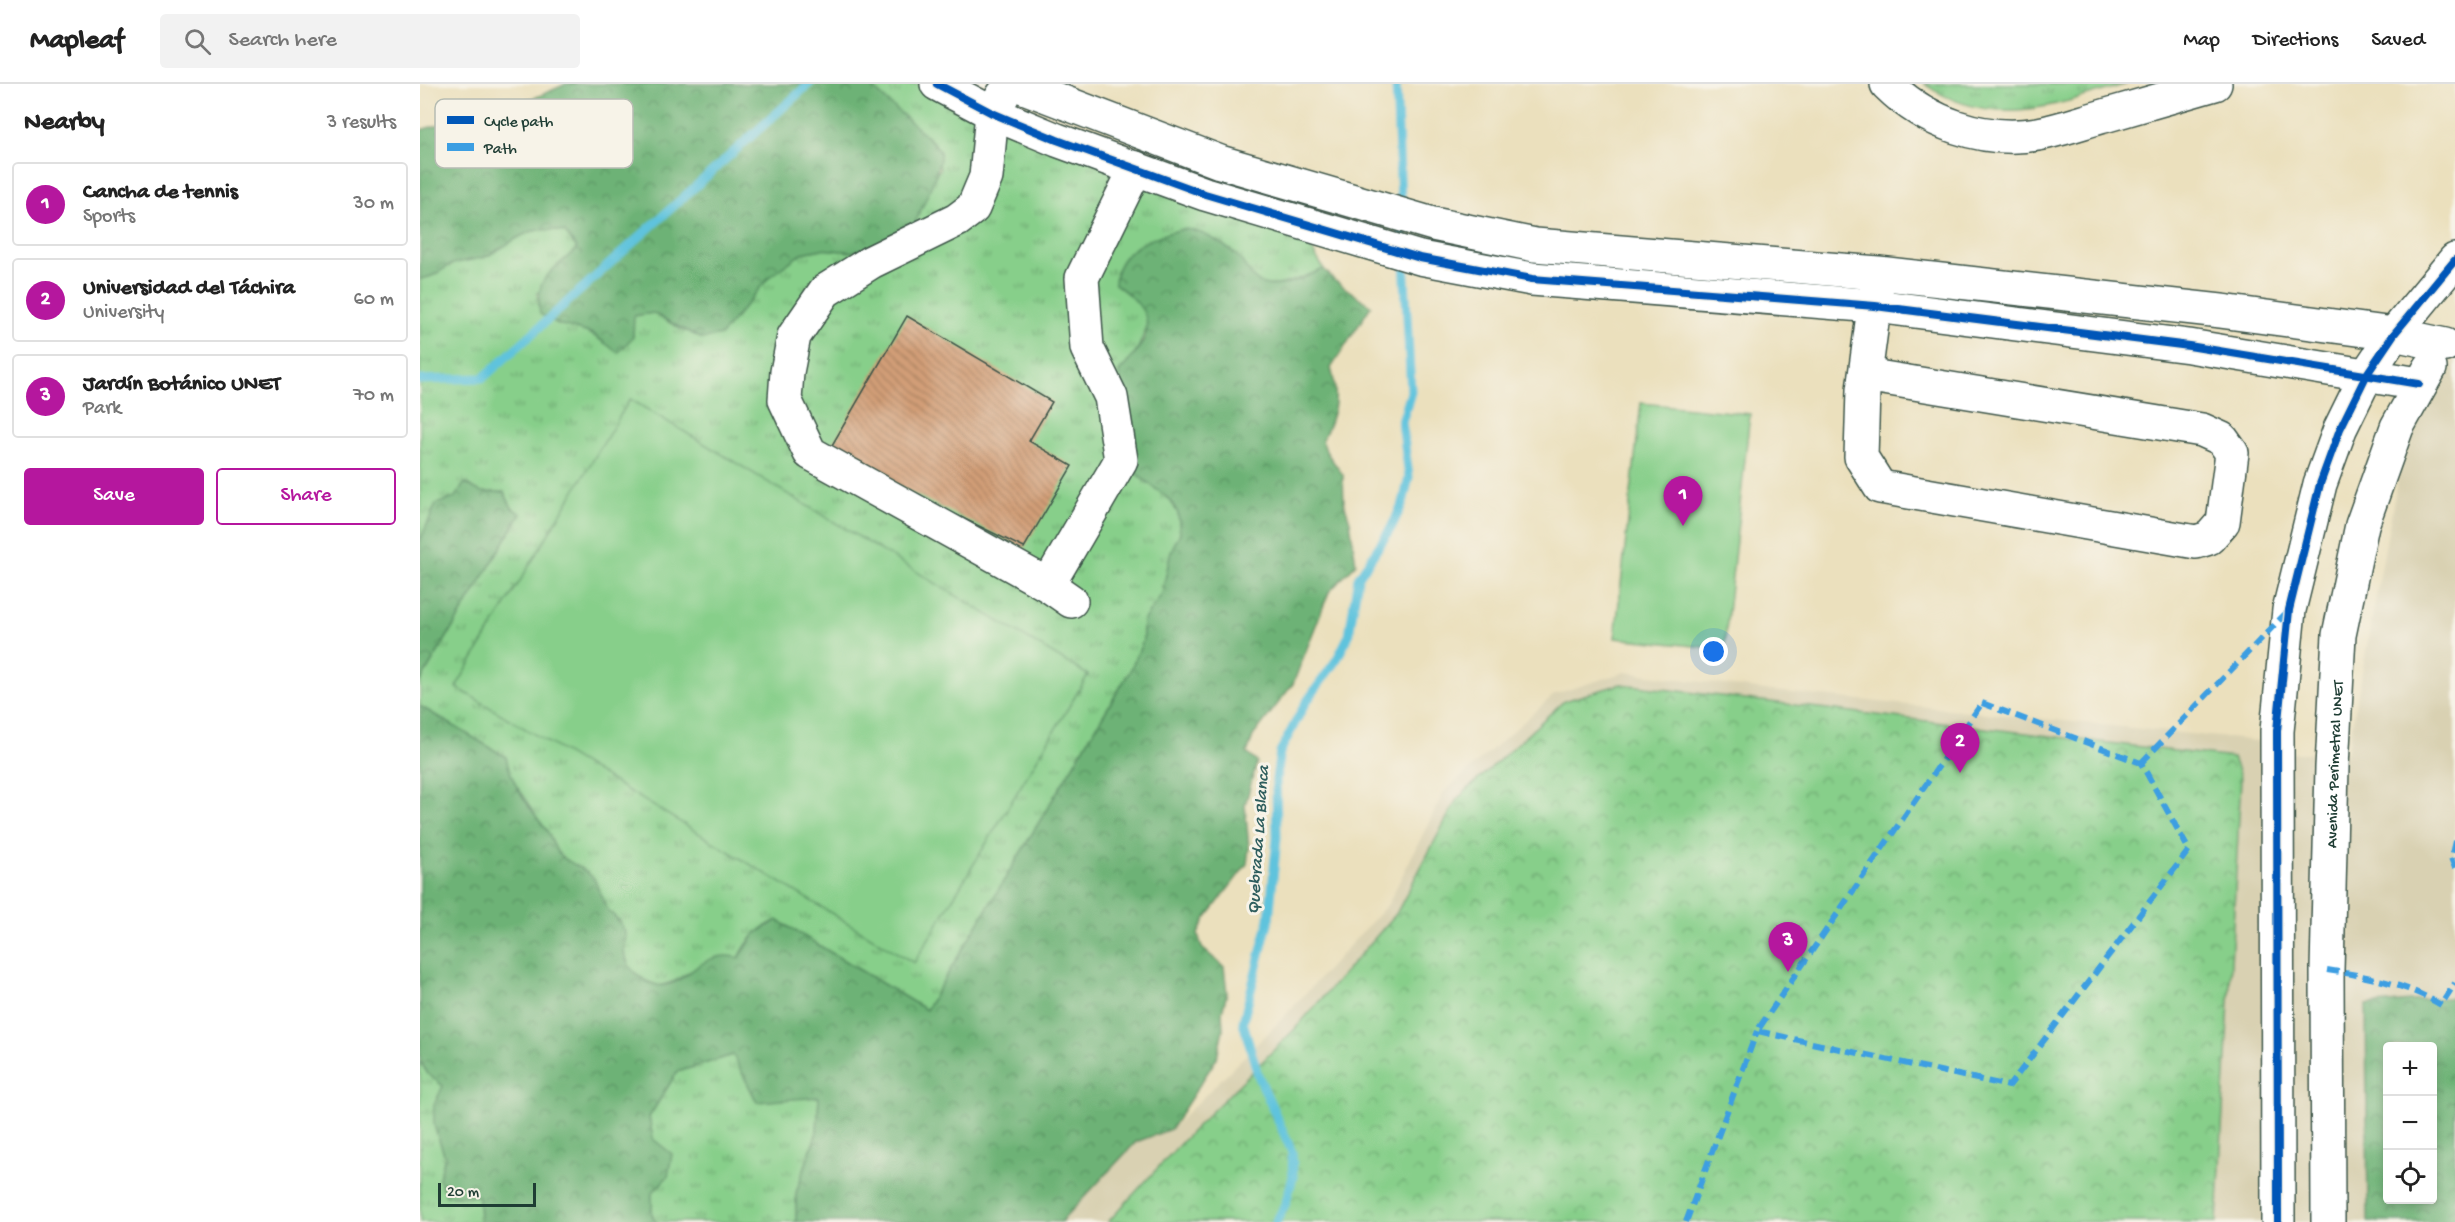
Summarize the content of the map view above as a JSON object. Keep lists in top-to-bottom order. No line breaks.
{"streets":{"street":["Avenida Perimetral UNET"]},"water":["Quebrada La Blanca"],"legend":["Cycle path","Path"],"scale_bar":"20 m","page":{"header":"Mapleaf","search":"Search here","nav":["Map","Directions","Saved"],"heading":["Nearby","3 results"],"list":[{"mark":"1","name":"Cancha de tennis","note":"Sports","value":"30 m"},{"mark":"2","name":"Universidad del Táchira","note":"University","value":"60 m"},{"mark":"3","name":"Jardín Botánico UNET","note":"Park","value":"70 m"}],"buttons":["Save","Share"],"pins":["1","2","3"],"map_buttons":["+","−"],"scale":"20 m"}}
